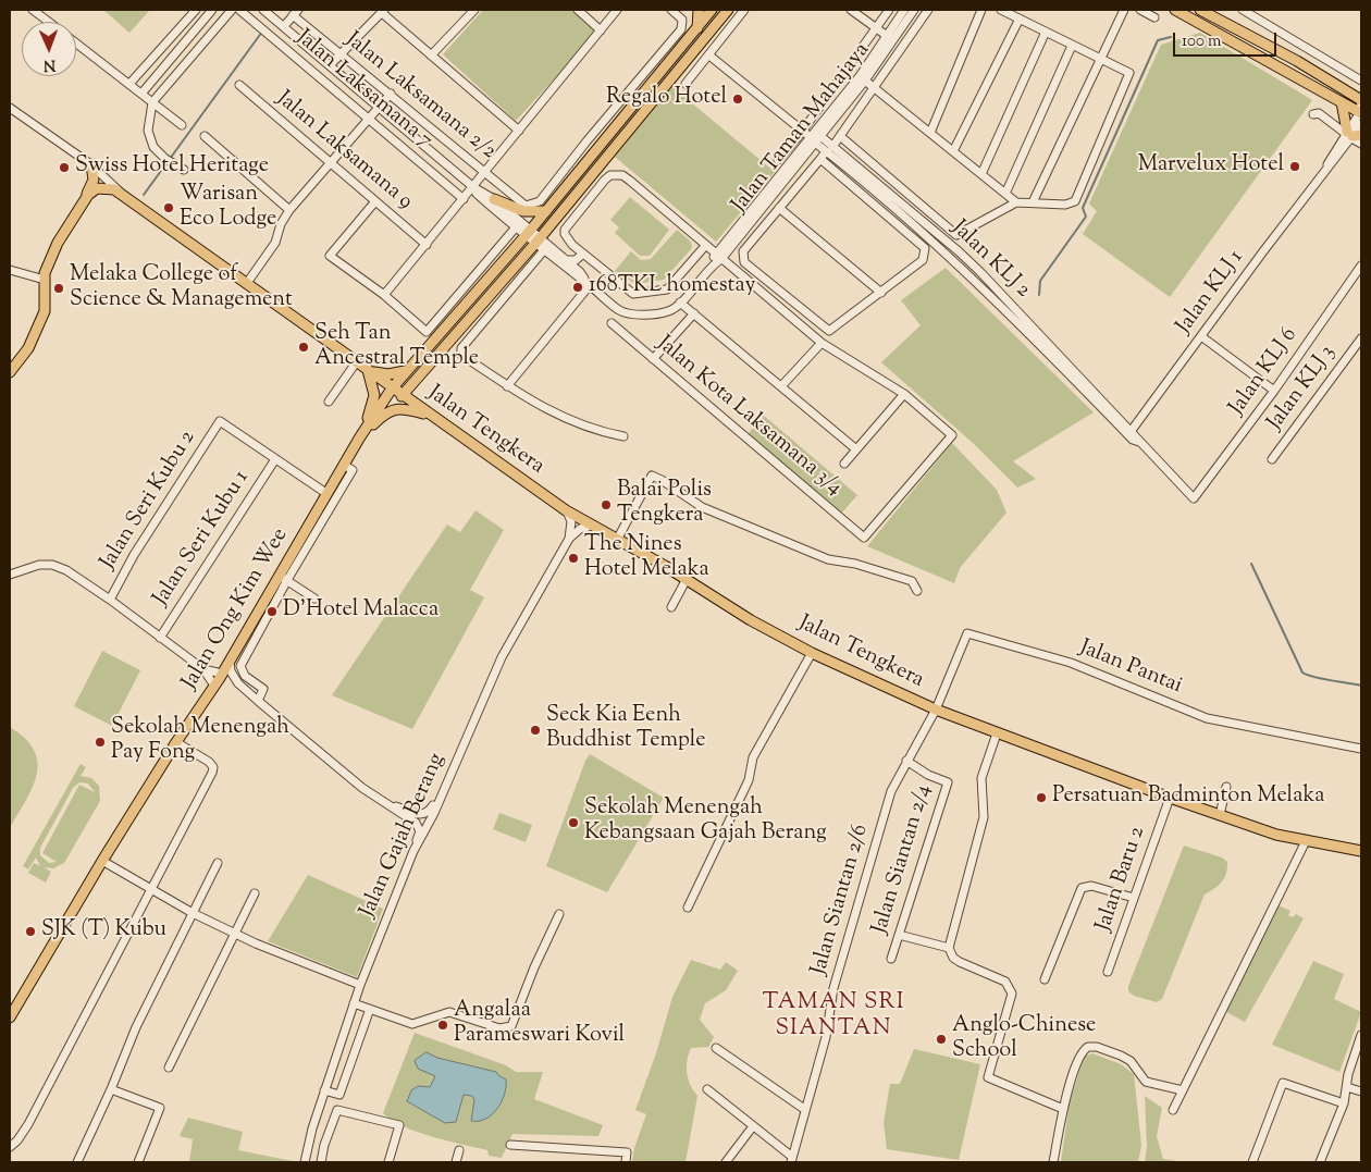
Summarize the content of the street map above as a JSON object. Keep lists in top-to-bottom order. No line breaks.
{"streets":{"main road":["Jalan Tengkera","Jalan Ong Kim Wee"],"street":["Jalan Laksamana 7","Jalan Laksamana 2/2","Jalan Taman Mahajaya","Jalan Laksamana 9","Jalan KLJ 2","Jalan KLJ 1","Jalan KLJ 6","Jalan KLJ 3","Jalan Kota Laksamana 3/4","Jalan Seri Kubu 2","Jalan Seri Kubu 1","Jalan Pantai","Jalan Gajah Berang","Jalan Siantan 2/4","Jalan Baru 2","Jalan Siantan 2/6"]},"crossings":[["Jalan Taman Mahajaya","Jalan KLJ 2"],["Jalan KLJ 2","Jalan KLJ 1"],["Jalan KLJ 2","Jalan KLJ 6"],["Jalan Tengkera","Jalan Ong Kim Wee"],["Jalan Tengkera","Jalan Pantai"],["Jalan Tengkera","Jalan Baru 2"],["Jalan Tengkera","Jalan Siantan 2/6"],["Jalan Seri Kubu 2","Jalan Seri Kubu 1"],["Jalan Pantai","Jalan Siantan 2/6"],["Jalan Siantan 2/4","Jalan Siantan 2/6"]],"districts":["TAMAN SRI SIANTAN"],"places":["Regalo Hotel","Marvelux Hotel","Swiss Hotel Heritage","Warisan Eco Lodge","168TKL homestay","Melaka College of Science & Management","Seh Tan Ancestral Temple","Balai Polis Tengkera","The Nines Hotel Melaka","D'Hotel Malacca","Seck Kia Eenh Buddhist Temple","Sekolah Menengah Pay Fong","Persatuan Badminton Melaka","Sekolah Menengah Kebangsaan Gajah Berang","SJK (T) Kubu","Angalaa Parameswari Kovil","Anglo-Chinese School"],"scale_bar":"100 m","north":"bottom"}
